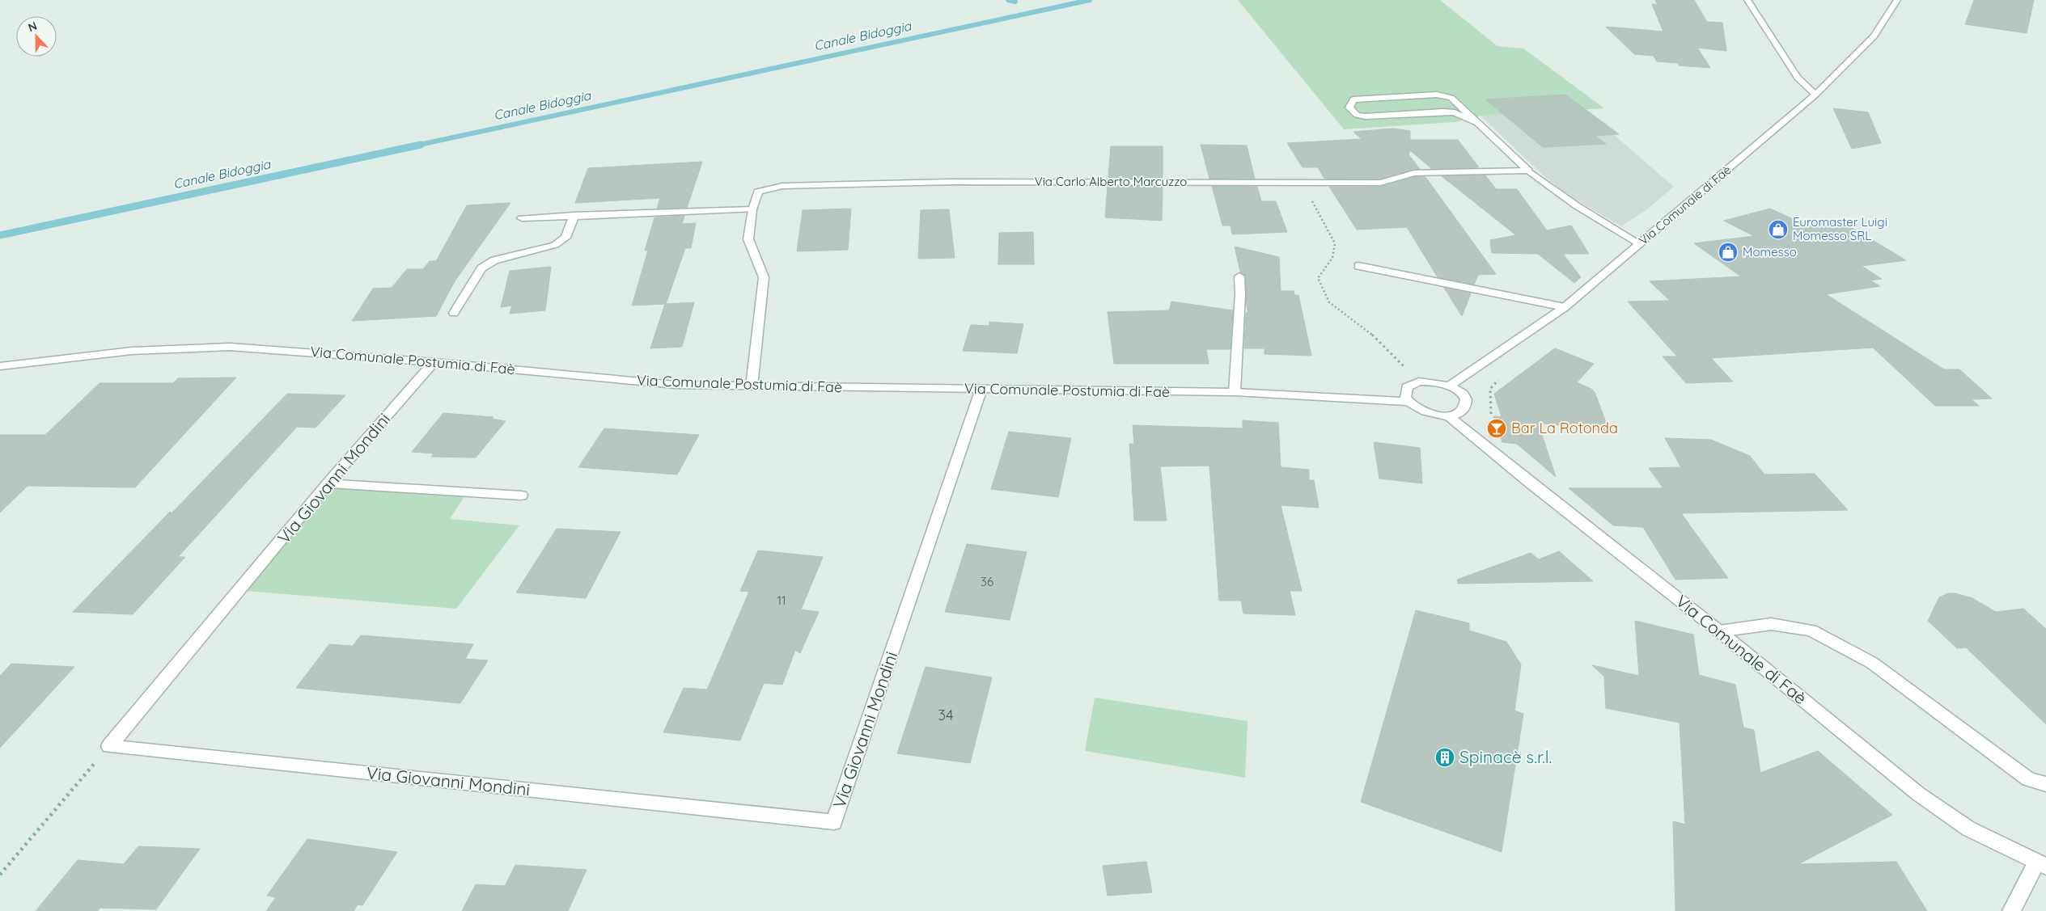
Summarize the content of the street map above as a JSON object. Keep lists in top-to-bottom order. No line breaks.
{"streets":{"street":["Via Carlo Alberto Marcuzzo","Via Comunale di Faè","Via Comunale Postumia di Faè","Via Giovanni Mondini"]},"crossings":[["Via Carlo Alberto Marcuzzo","Via Comunale Postumia di Faè"],["Via Comunale Postumia di Faè","Via Giovanni Mondini"]],"water":["Canale Bidoggia"],"places":{"shop":["Euromaster Luigi Momesso SRL","Momesso"],"bar":["Bar La Rotonda"],"building":["Spinacè s.r.l."]},"house_numbers":["36","11","34"],"north":"top"}
